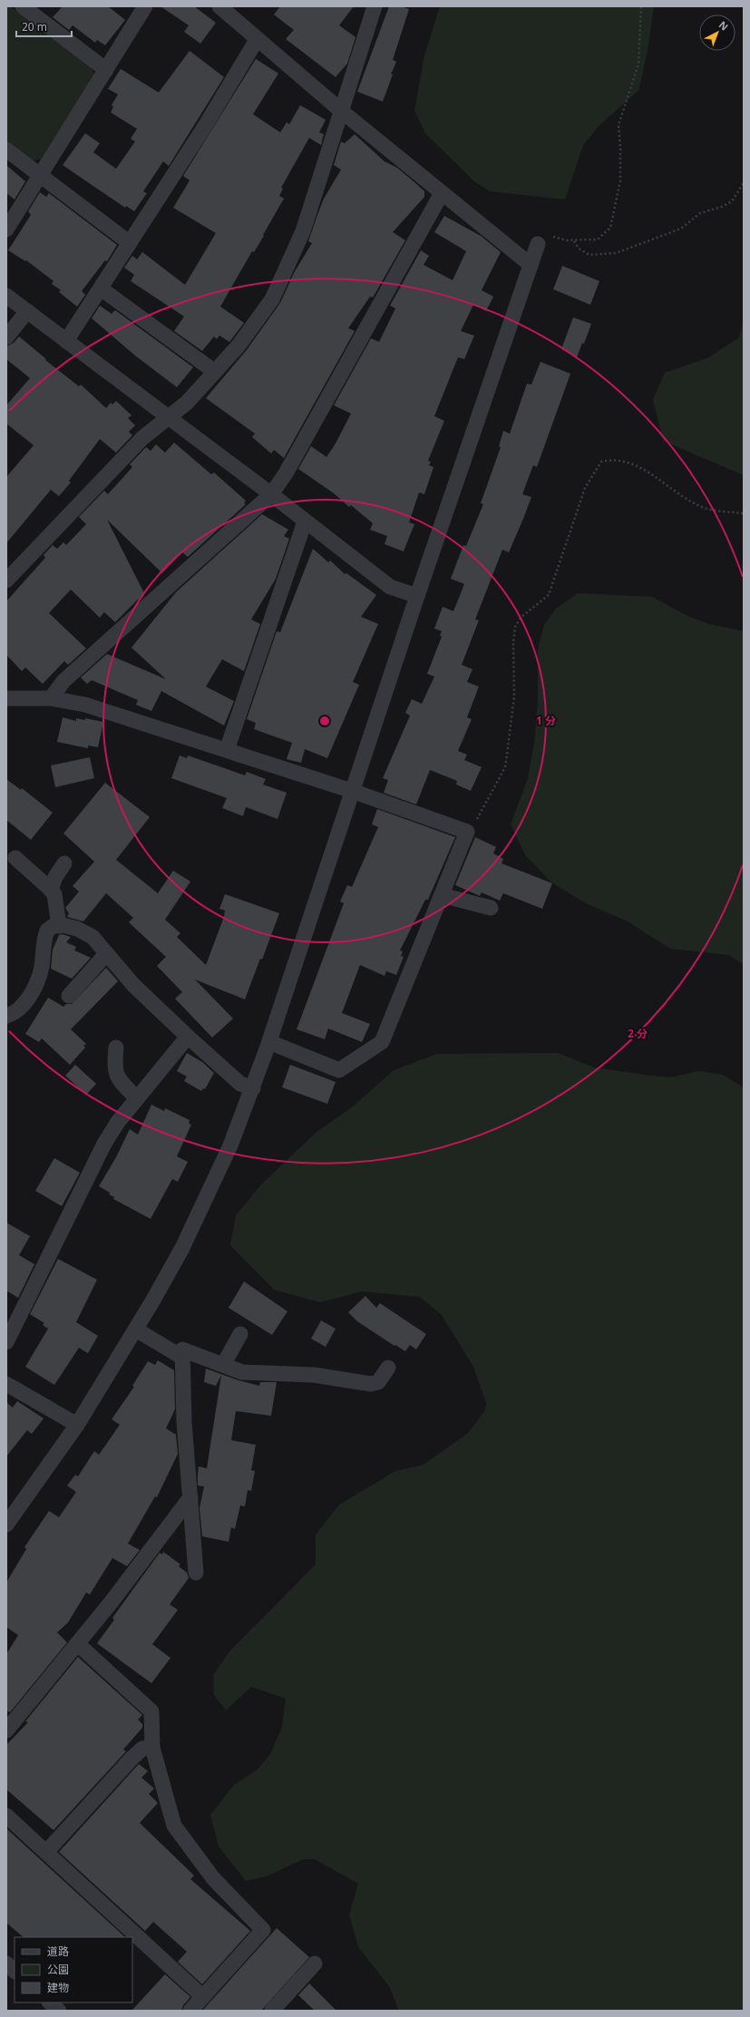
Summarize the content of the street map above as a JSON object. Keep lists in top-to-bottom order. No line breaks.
{"legend":["道路","公園","建物"],"scale_bar":"20 m","north":"top right","rings":["1 分","2 分"]}
